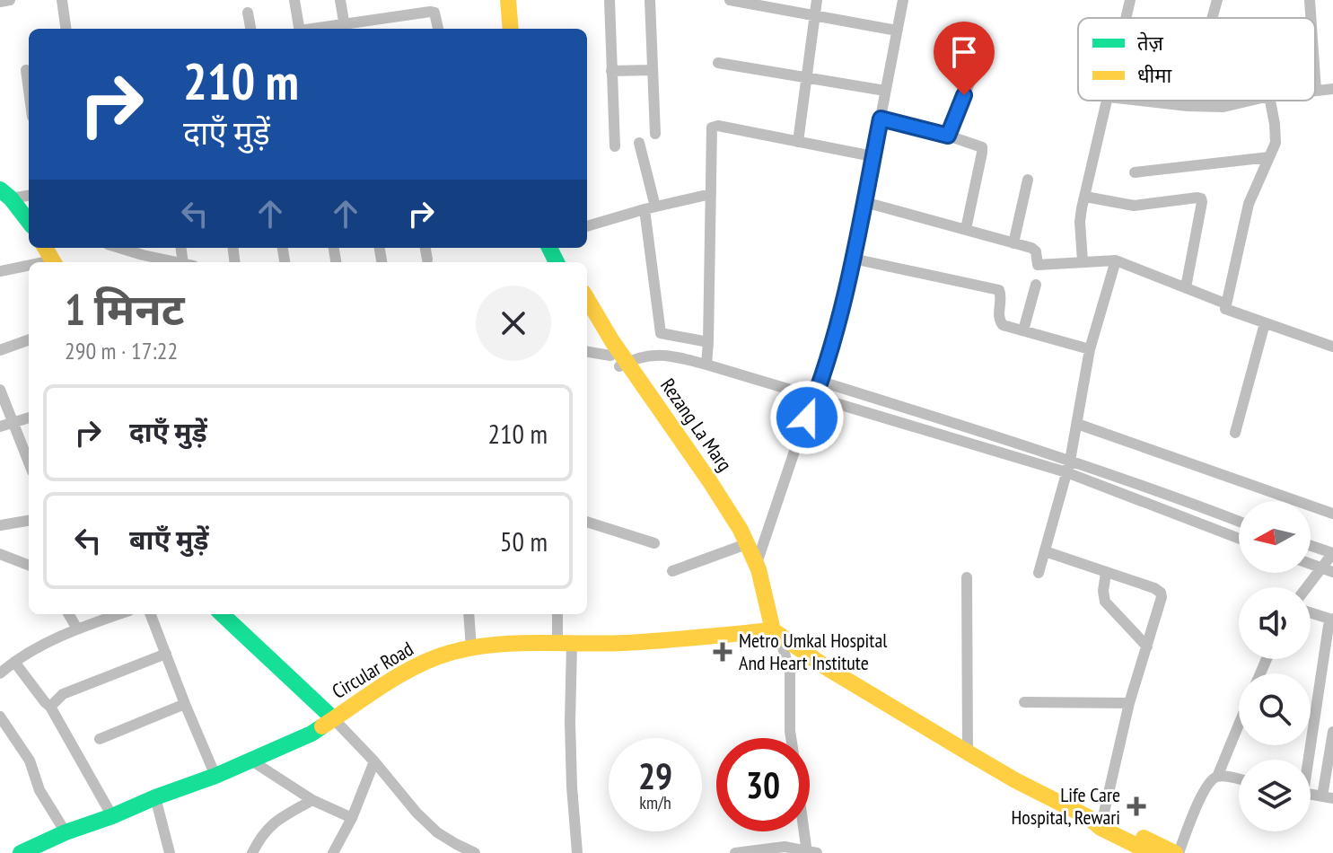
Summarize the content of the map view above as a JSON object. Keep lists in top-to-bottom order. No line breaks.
{"streets":{"main road":["Rezang La Marg","Circular Road"]},"crossings":[["Rezang La Marg","Circular Road"]],"places":{"health":["Metro Umkal Hospital And Heart Institute","Life Care Hospital, Rewari"]},"legend":["तेज़","धीमा"],"north":"left","page":{"turn":["210 m","दाएँ मुड़ें"],"heading":["1 मिनट","290 m · 17:22"],"list":[{"name":"दाएँ मुड़ें","value":"210 m"},{"name":"बाएँ मुड़ें","value":"50 m"}],"speed":"29 km/h","limit":"30"}}
